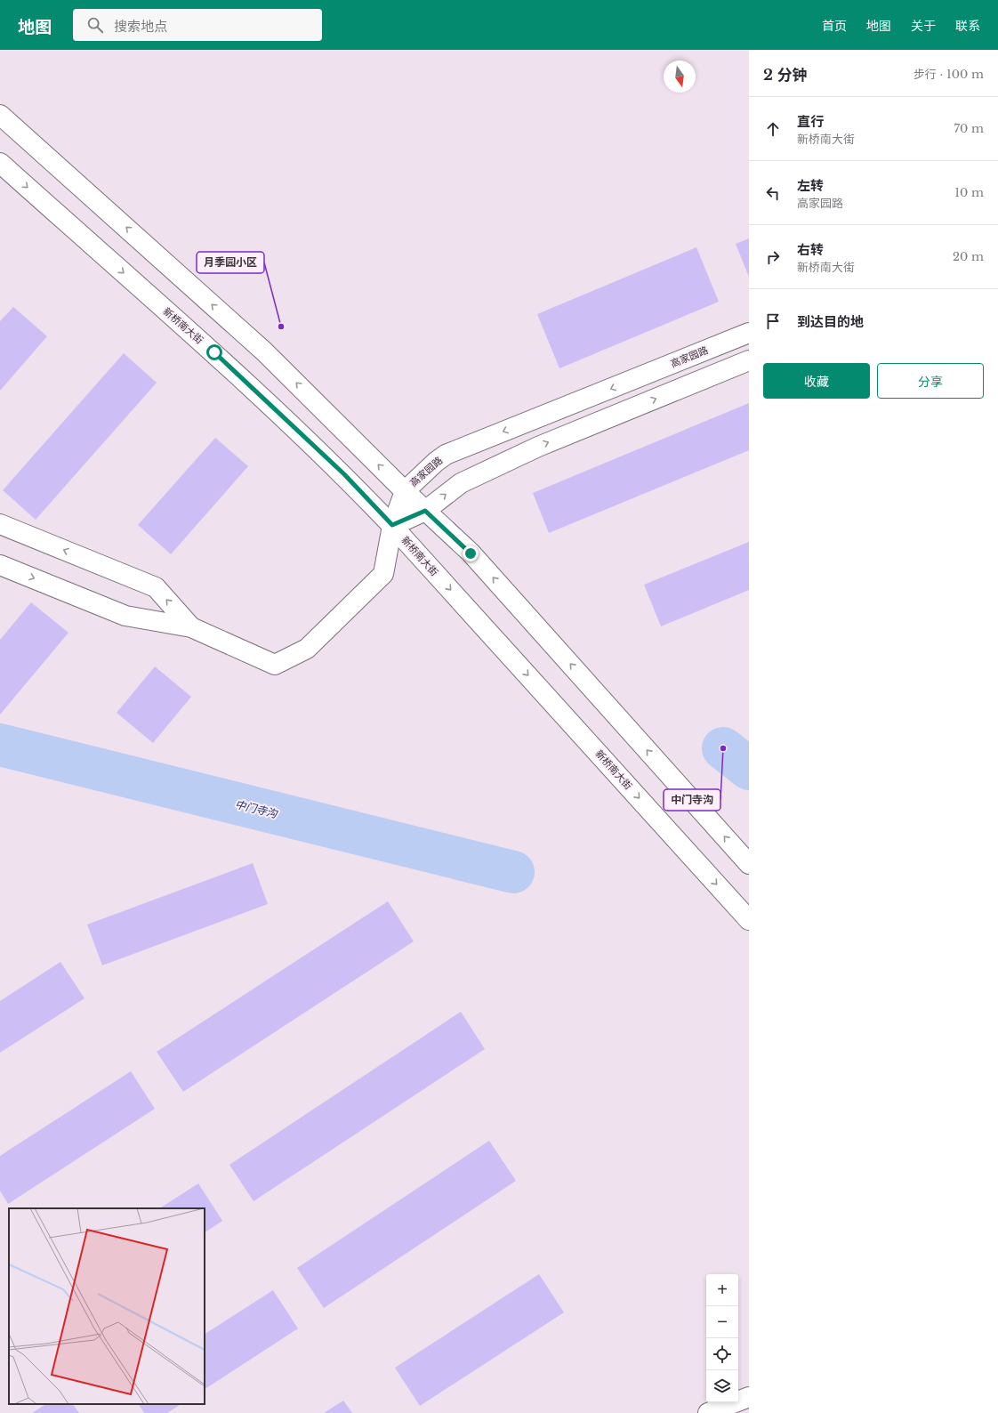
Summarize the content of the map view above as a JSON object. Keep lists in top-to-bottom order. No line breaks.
{"streets":{"main road":["新桥南大街","高家园路"]},"crossings":[["新桥南大街","高家园路"]],"water":["中门寺沟"],"places":["月季园小区","中门寺沟"],"north":"bottom","page":{"header":"地图","search":"搜索地点","nav":["首页","地图","关于","联系"],"heading":["2 分钟","步行 · 100 m"],"list":[["直行","新桥南大街","70 m"],["左转","高家园路","10 m"],["右转","新桥南大街","20 m"],"到达目的地"],"buttons":["收藏","分享"],"map_buttons":["+","−"]}}
